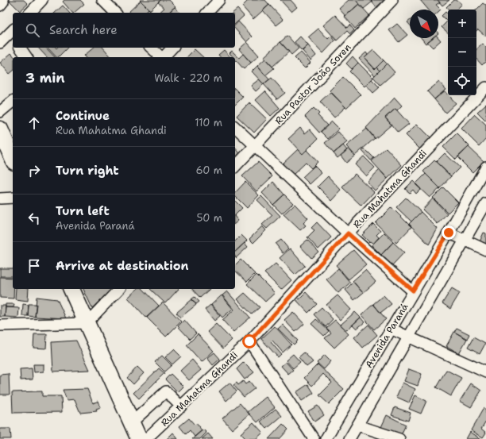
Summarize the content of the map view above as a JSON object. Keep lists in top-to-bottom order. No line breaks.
{"streets":{"street":["Rua Pastor João Soren","Rua Mahatma Ghandi","Avenida Paraná"]},"north":"bottom right","page":{"map_buttons":["+","−"],"search":"Search here","heading":["3 min","Walk · 220 m"],"list":[["Continue","Rua Mahatma Ghandi","110 m"],["Turn right","60 m"],["Turn left","Avenida Paraná","50 m"],"Arrive at destination"]}}
